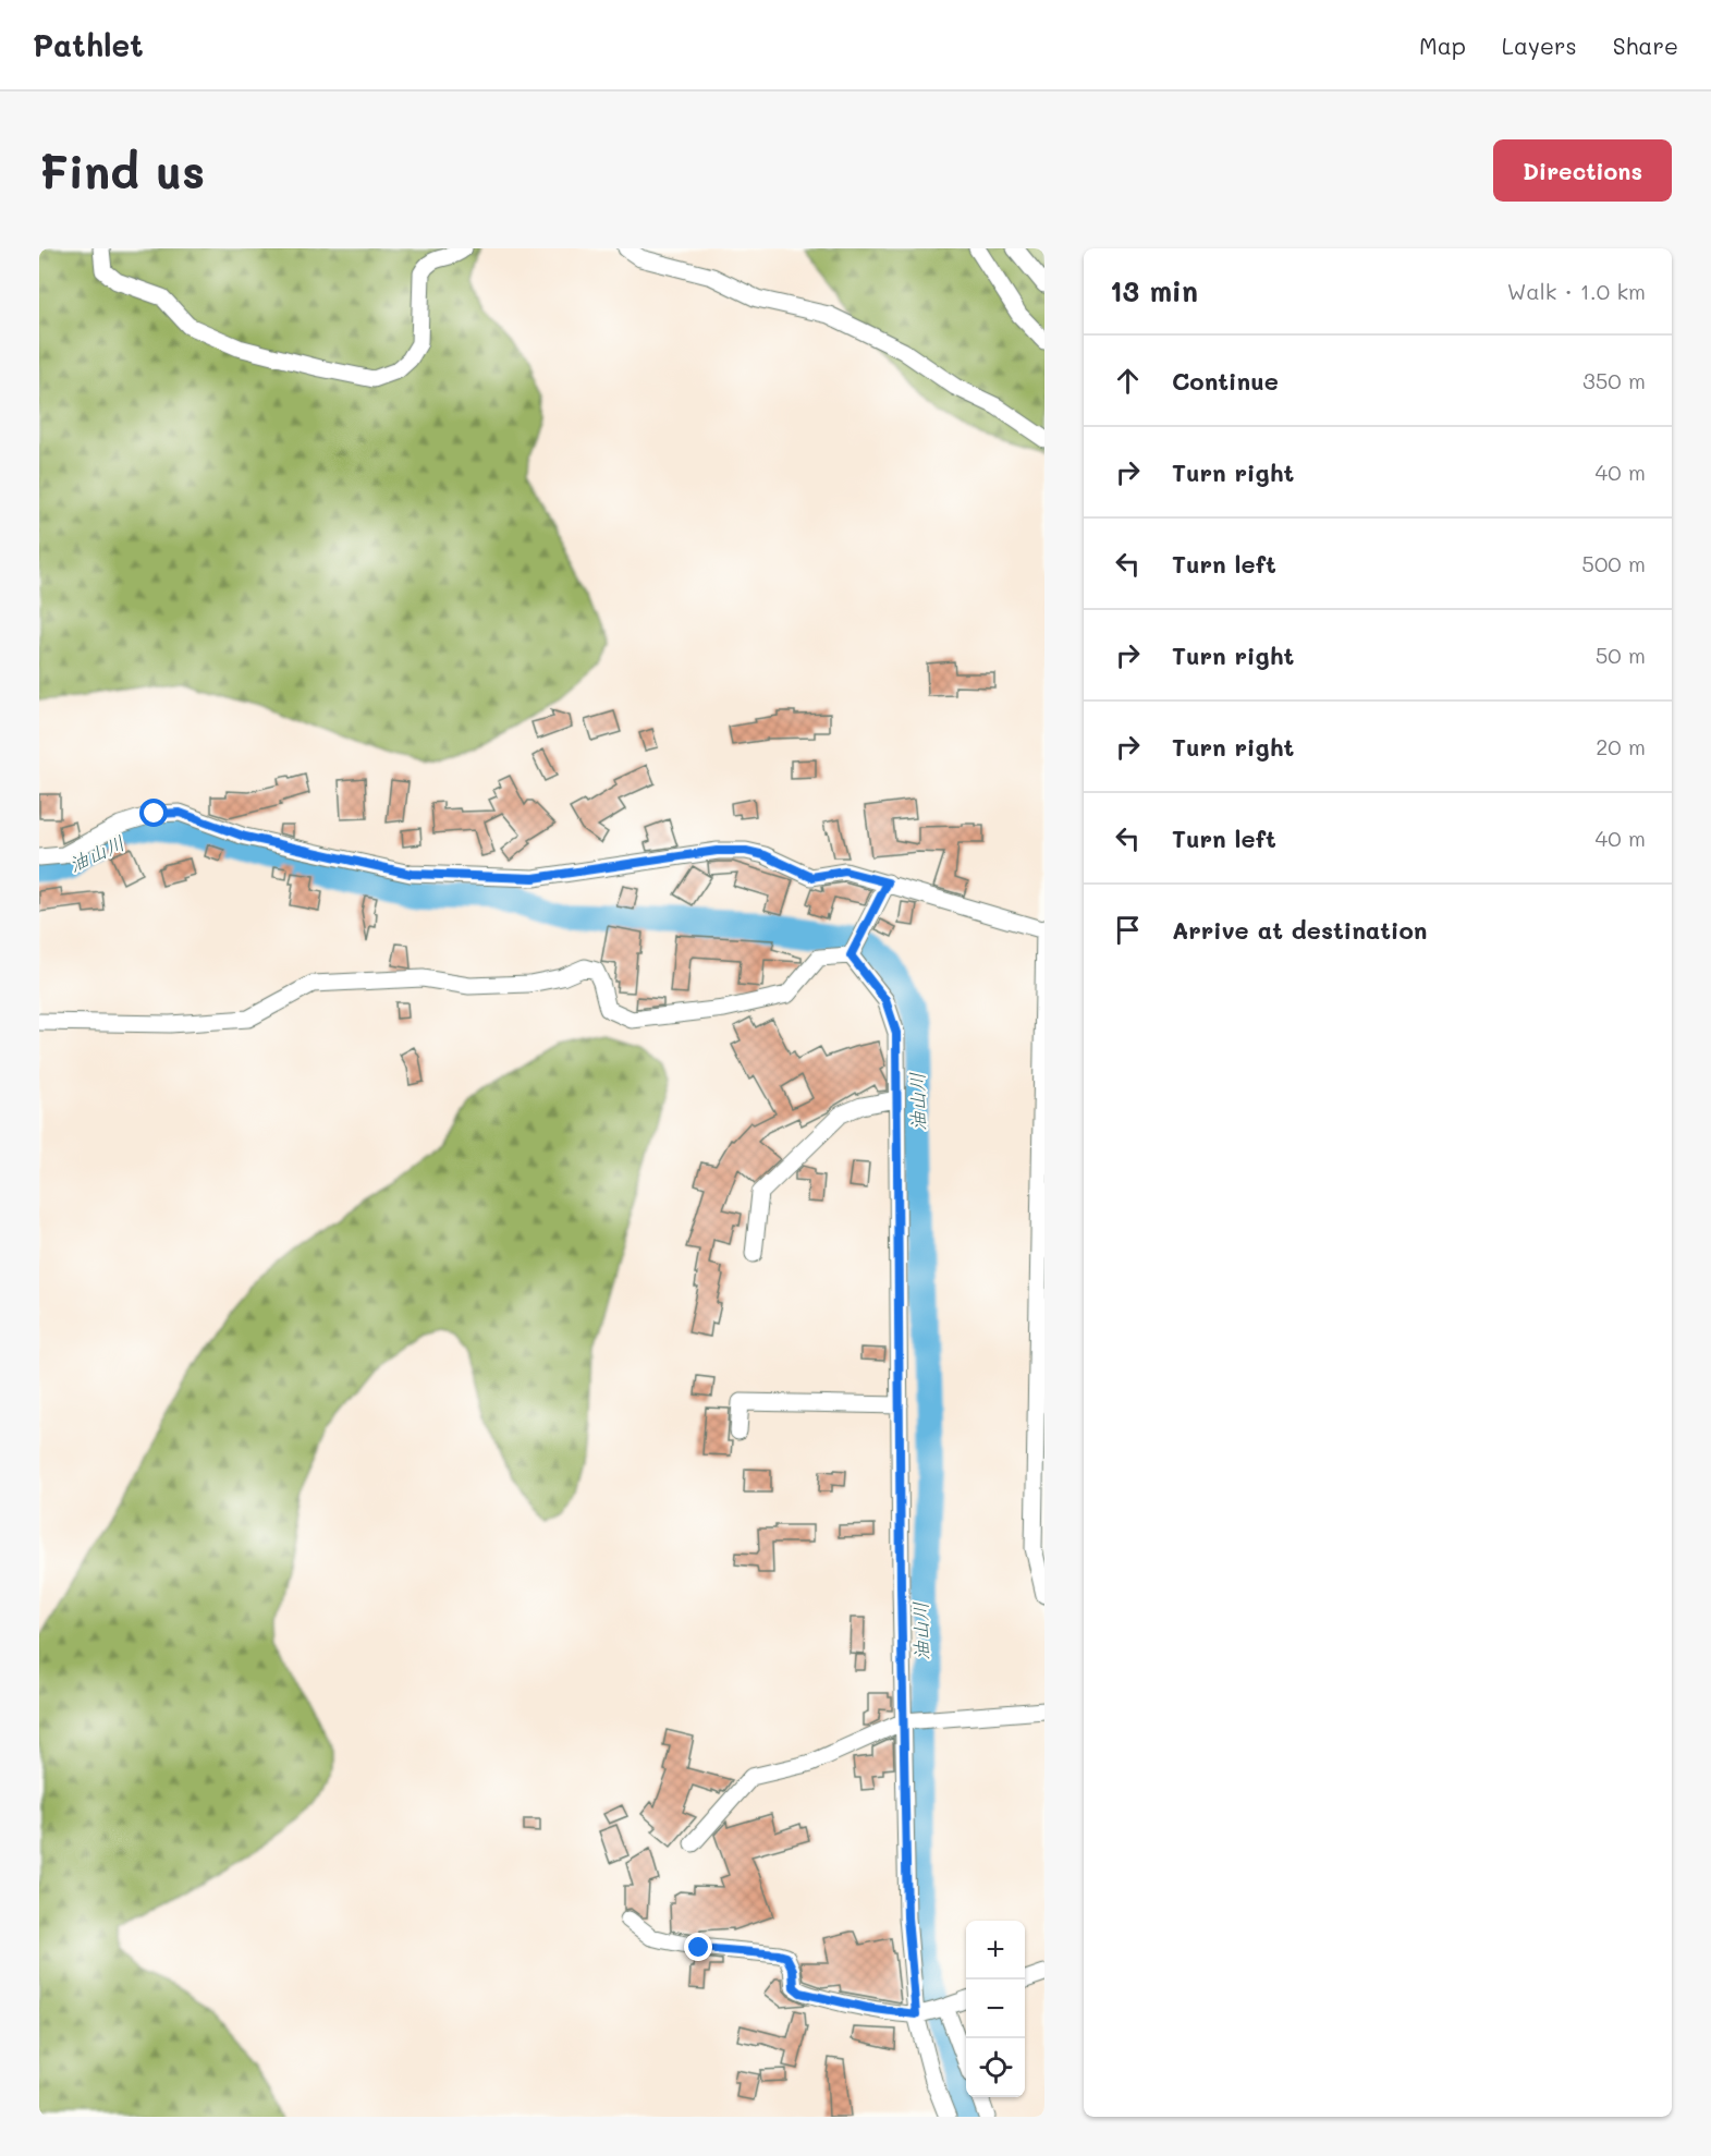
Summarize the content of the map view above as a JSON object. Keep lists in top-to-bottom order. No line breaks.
{"water":["油山川"],"page":{"header":"Pathlet","nav":["Map","Layers","Share"],"buttons":"Directions","title":"Find us","heading":["13 min","Walk · 1.0 km"],"list":[["Continue","350 m"],["Turn right","40 m"],["Turn left","500 m"],["Turn right","50 m"],["Turn right","20 m"],["Turn left","40 m"],"Arrive at destination"],"map_buttons":["+","−"]}}
